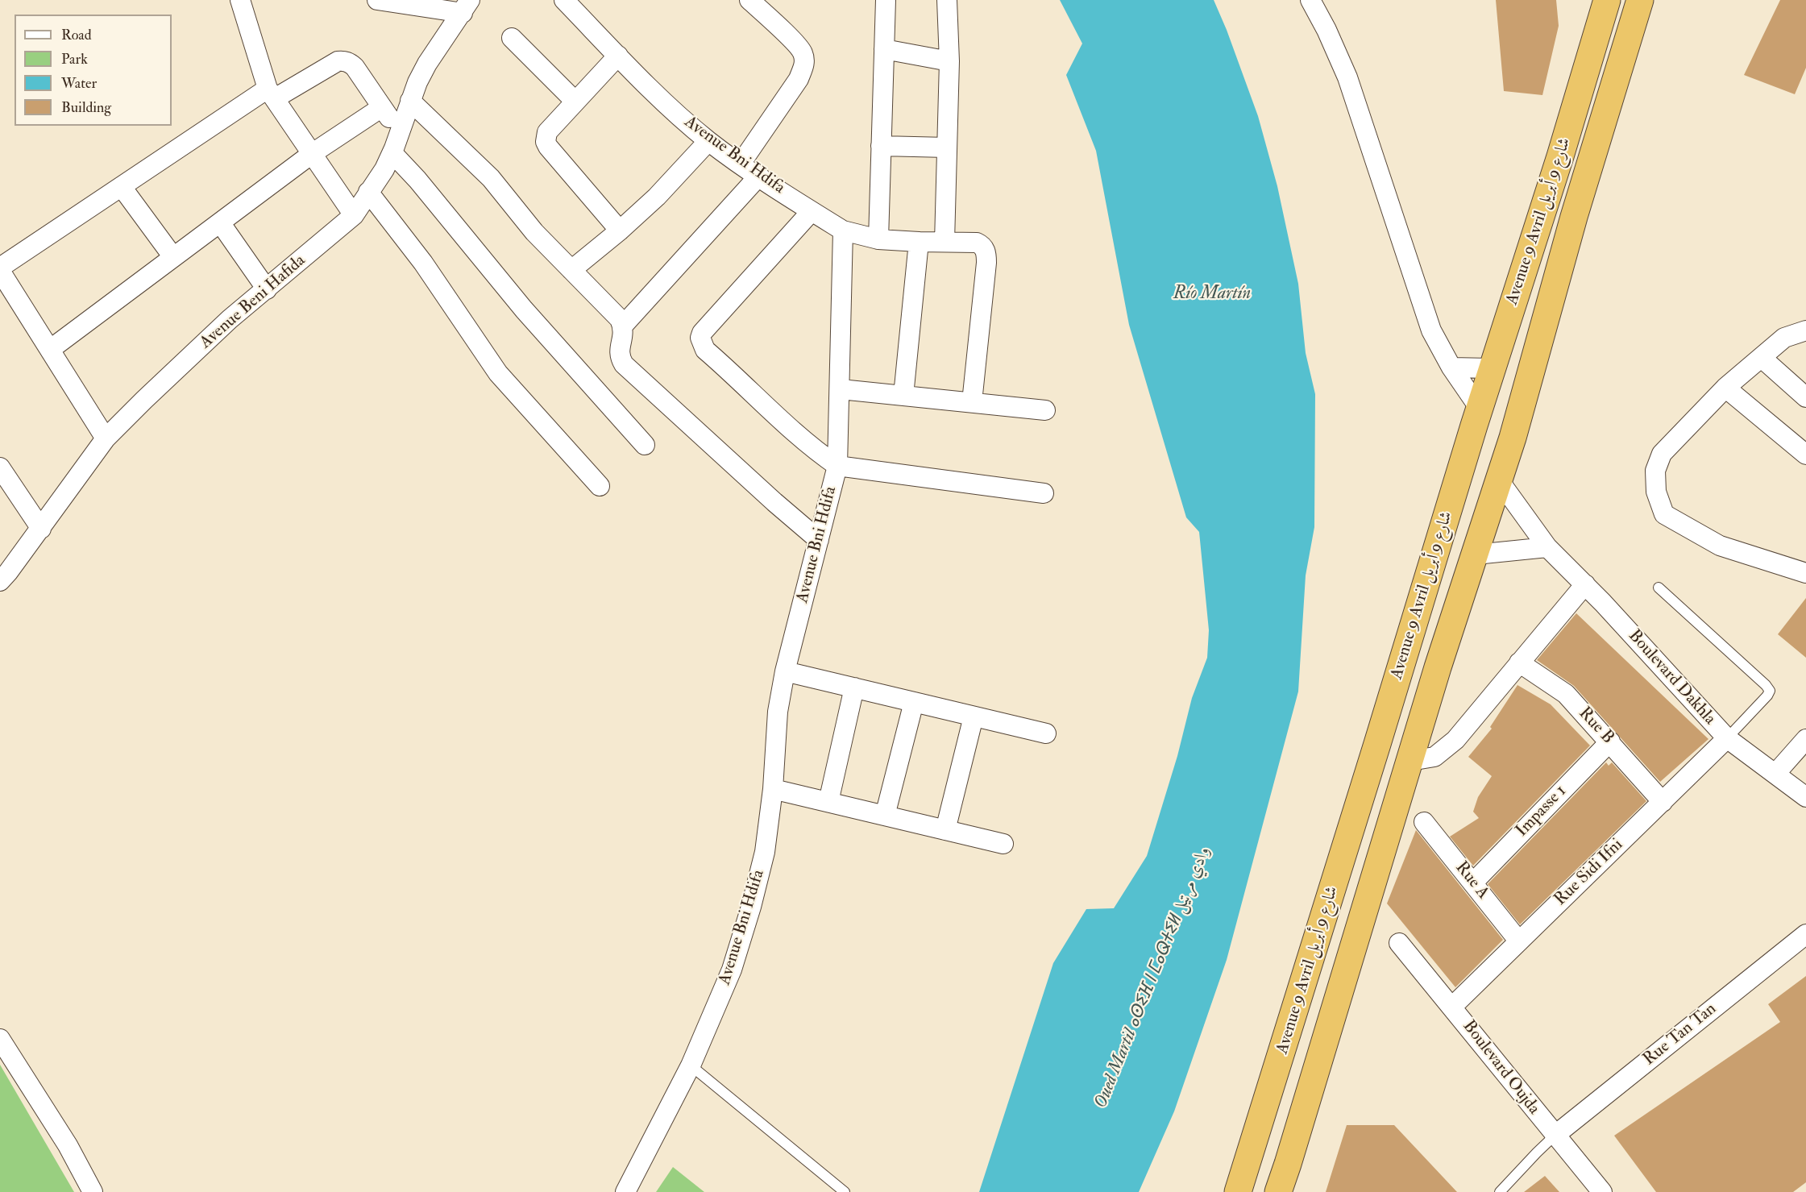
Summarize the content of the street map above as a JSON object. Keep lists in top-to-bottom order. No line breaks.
{"streets":{"highway":["Avenue 9 Avril شارع 9 أبريل"],"street":["Avenue Bni Hdifa","Avenue Beni Hafida","Boulevard Dakhla","Rue B","Impasse 1","Rue Sidi Ifni","Rue A","Rue Tan Tan","Boulevard Oujda"]},"crossings":[["Avenue 9 Avril شارع 9 أبريل","Boulevard Dakhla"],["Boulevard Dakhla","Rue Sidi Ifni"],["Rue B","Impasse 1"],["Rue B","Rue Sidi Ifni"],["Impasse 1","Rue A"],["Rue Sidi Ifni","Rue A"],["Rue Sidi Ifni","Boulevard Oujda"],["Rue Tan Tan","Boulevard Oujda"]],"water":["Río Martín","Oued Martil ⴰⵙⵉⴼ ⵏ ⵎⴰⵕⵜⵉⵍ وادي مرتيل"],"legend":["Road","Park","Water","Building"]}
